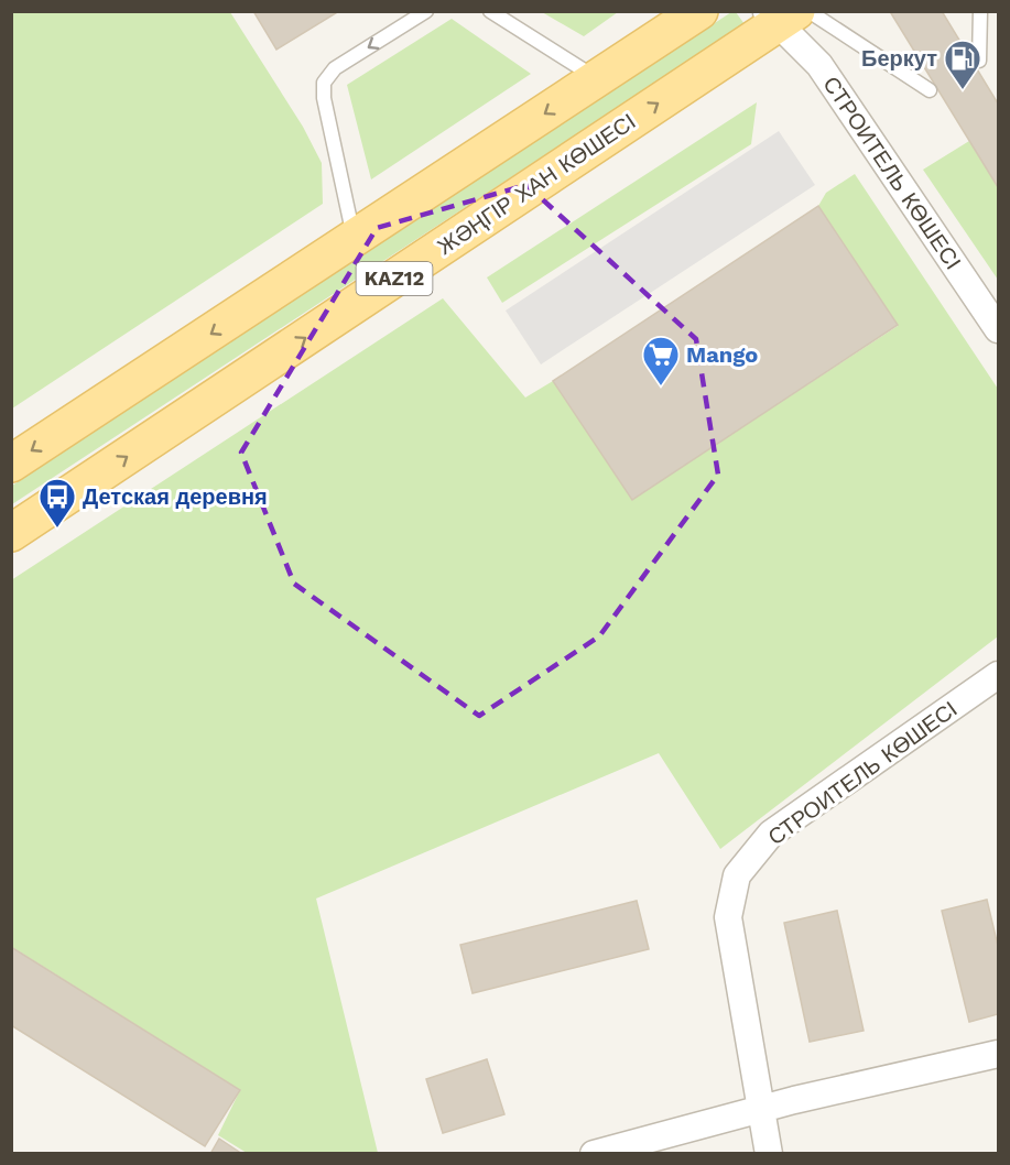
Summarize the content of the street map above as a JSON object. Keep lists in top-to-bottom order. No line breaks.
{"streets":{"main road":["ЖӘҢГІР ХАН КӨШЕСІ","KAZ12"],"street":["СТРОИТЕЛЬ КӨШЕСІ"]},"crossings":[["СТРОИТЕЛЬ КӨШЕСІ","ЖӘҢГІР ХАН КӨШЕСІ"]],"places":{"fuel station":["Беркут"],"supermarket":["Mango"],"bus stop":["Детская деревня"]}}
